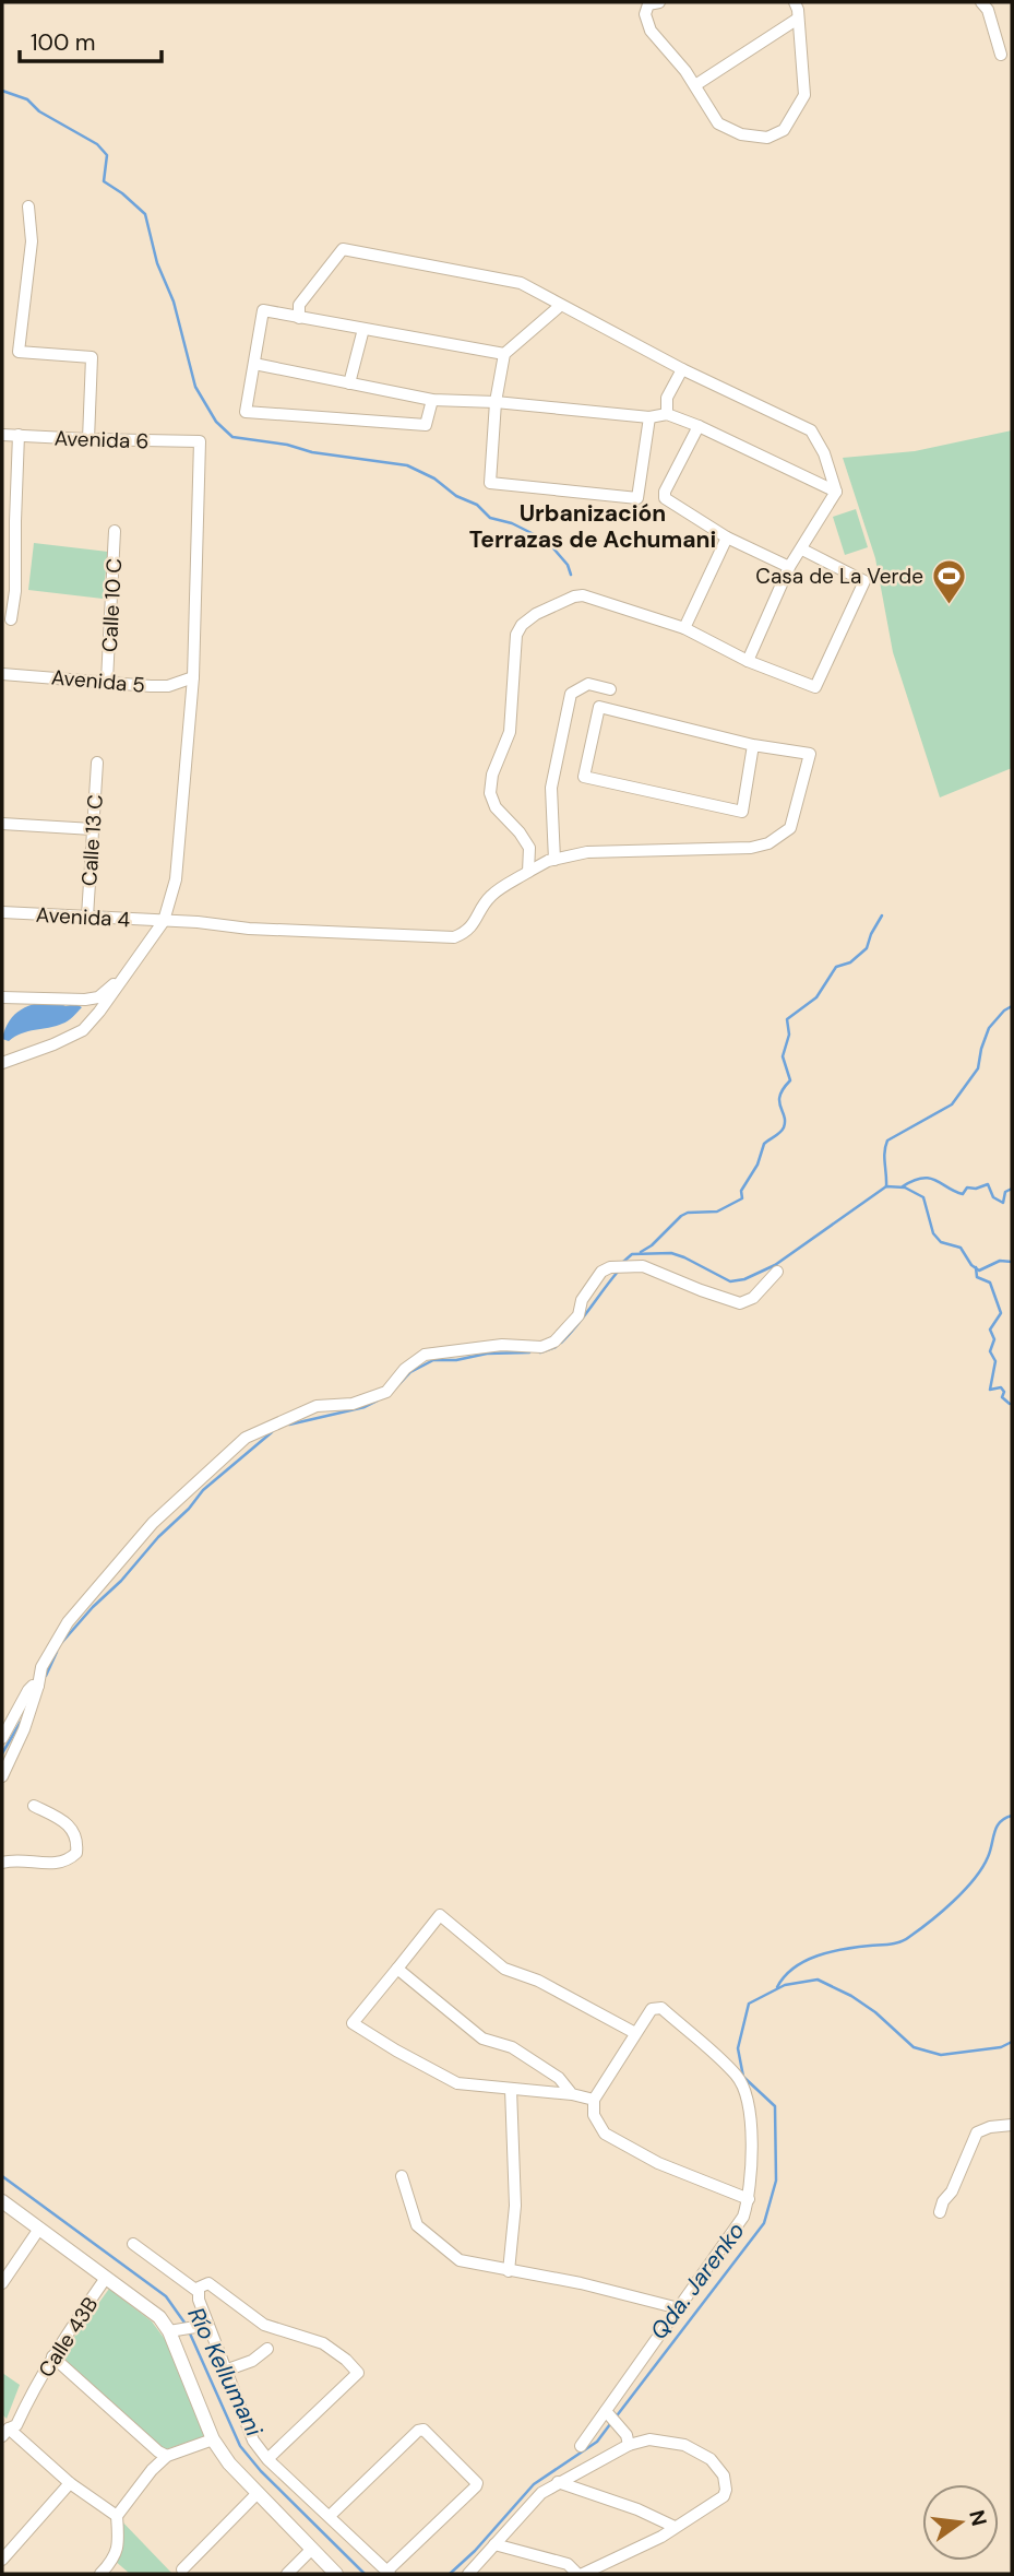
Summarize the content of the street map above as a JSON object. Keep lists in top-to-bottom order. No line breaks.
{"streets":{"street":["Avenida 6","Calle 10 C","Avenida 5","Calle 13 C","Avenida 4","Calle 43B"]},"crossings":[["Avenida 6","Avenida 5"],["Calle 10 C","Avenida 5"],["Calle 13 C","Avenida 4"]],"districts":["Urbanización Terrazas de Achumani"],"water":["Qda. Jarenko","Río Kellumani"],"places":{"sports":["Casa de La Verde"]},"scale_bar":"100 m","north":"right"}
